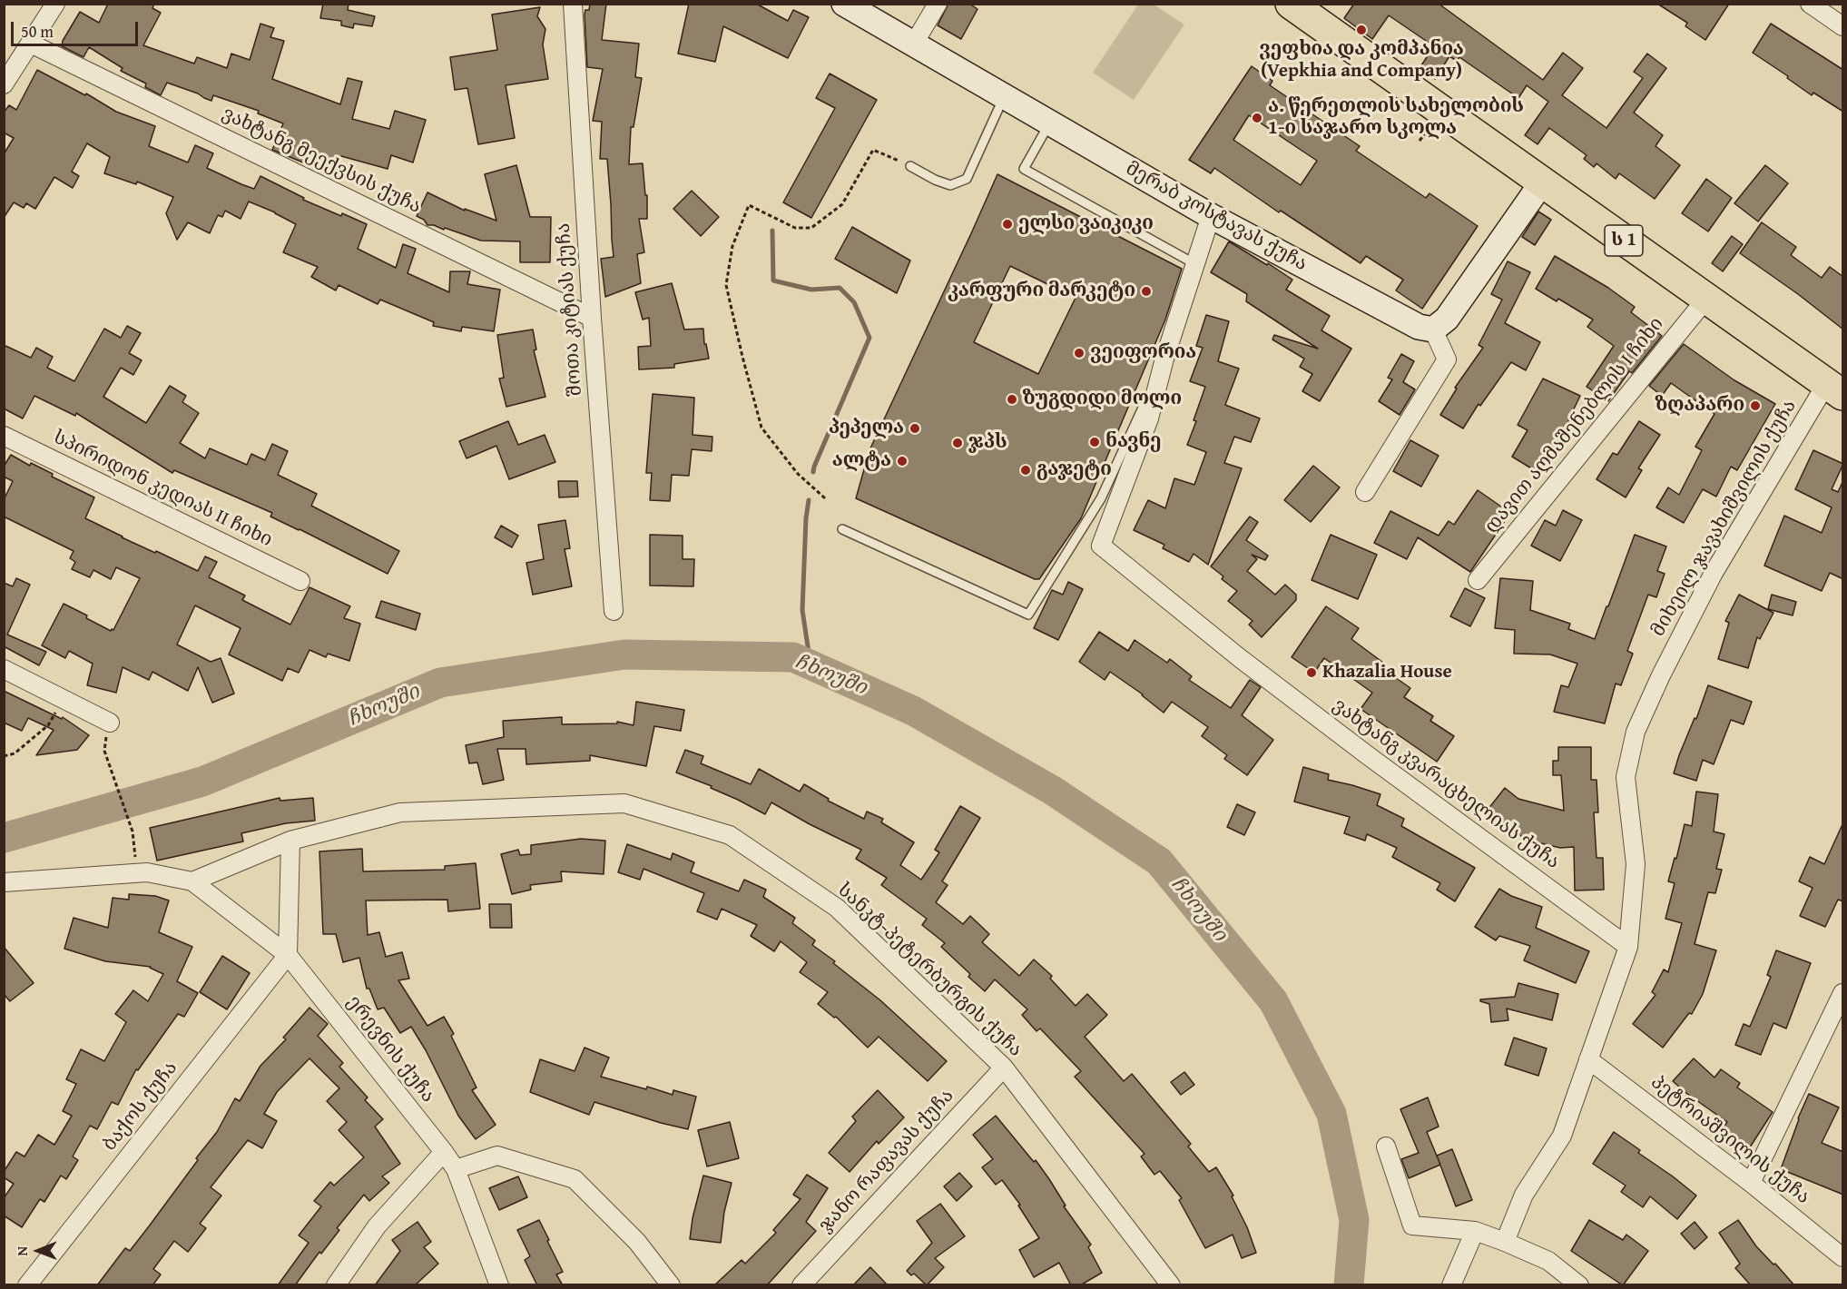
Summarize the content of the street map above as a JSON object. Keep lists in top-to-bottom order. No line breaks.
{"streets":{"highway":["ს 1"],"main road":["მერაბ კოსტავას ქუჩა"],"street":["ვახტანგ მეექვსის ქუჩა","შოთა კიტიას ქუჩა","დავით აღმაშენებლის I ჩიხი","სპირიდონ კედიას II ჩიხი","მიხეილ ჯავახიშვილის ქუჩა","ვახტანგ კვარაცხელიას ქუჩა","სანკტ-პეტერბურგის ქუჩა","ერევნის ქუჩა","ბაქოს ქუჩა","პეტრიაშვილის ქუჩა","ჯანო რაფავას ქუჩა"]},"crossings":[["ვახტანგ მეექვსის ქუჩა","შოთა კიტიას ქუჩა"],["მერაბ კოსტავას ქუჩა","ვახტანგ კვარაცხელიას ქუჩა"],["ს 1","დავით აღმაშენებლის I ჩიხი"],["ს 1","მიხეილ ჯავახიშვილის ქუჩა"],["მიხეილ ჯავახიშვილის ქუჩა","ვახტანგ კვარაცხელიას ქუჩა"],["მიხეილ ჯავახიშვილის ქუჩა","პეტრიაშვილის ქუჩა"],["სანკტ-პეტერბურგის ქუჩა","ერევნის ქუჩა"],["სანკტ-პეტერბურგის ქუჩა","ჯანო რაფავას ქუჩა"],["ერევნის ქუჩა","ბაქოს ქუჩა"]],"water":["ჩხოუში"],"places":["ვეფხია და კომპანია (Vepkhia and Company)","ა. წერეთლის სახელობის 1-ი საჯარო სკოლა","ელსი ვაიკიკი","კარფური მარკეტი","ვეიფორია","ზუგდიდი მოლი","ზღაპარი","პეპელა","ნავნე","ჯპს","ალტა","გაჯეტი","Khazalia House"],"scale_bar":"50 m","north":"left"}
